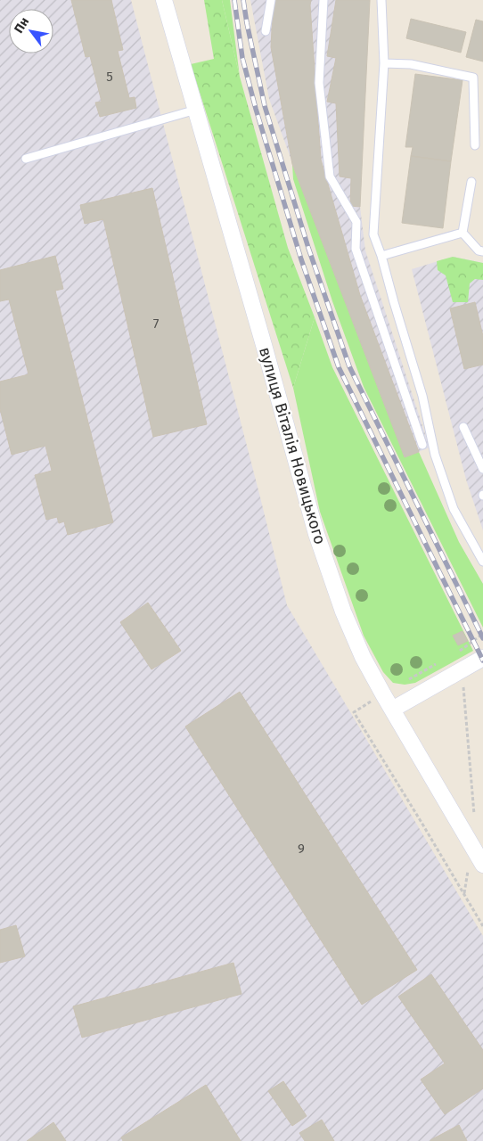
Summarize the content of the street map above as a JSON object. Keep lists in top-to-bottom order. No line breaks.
{"streets":{"street":["вулиця Віталія Новицького"]},"house_numbers":["5","7","9"],"north":"top left"}
